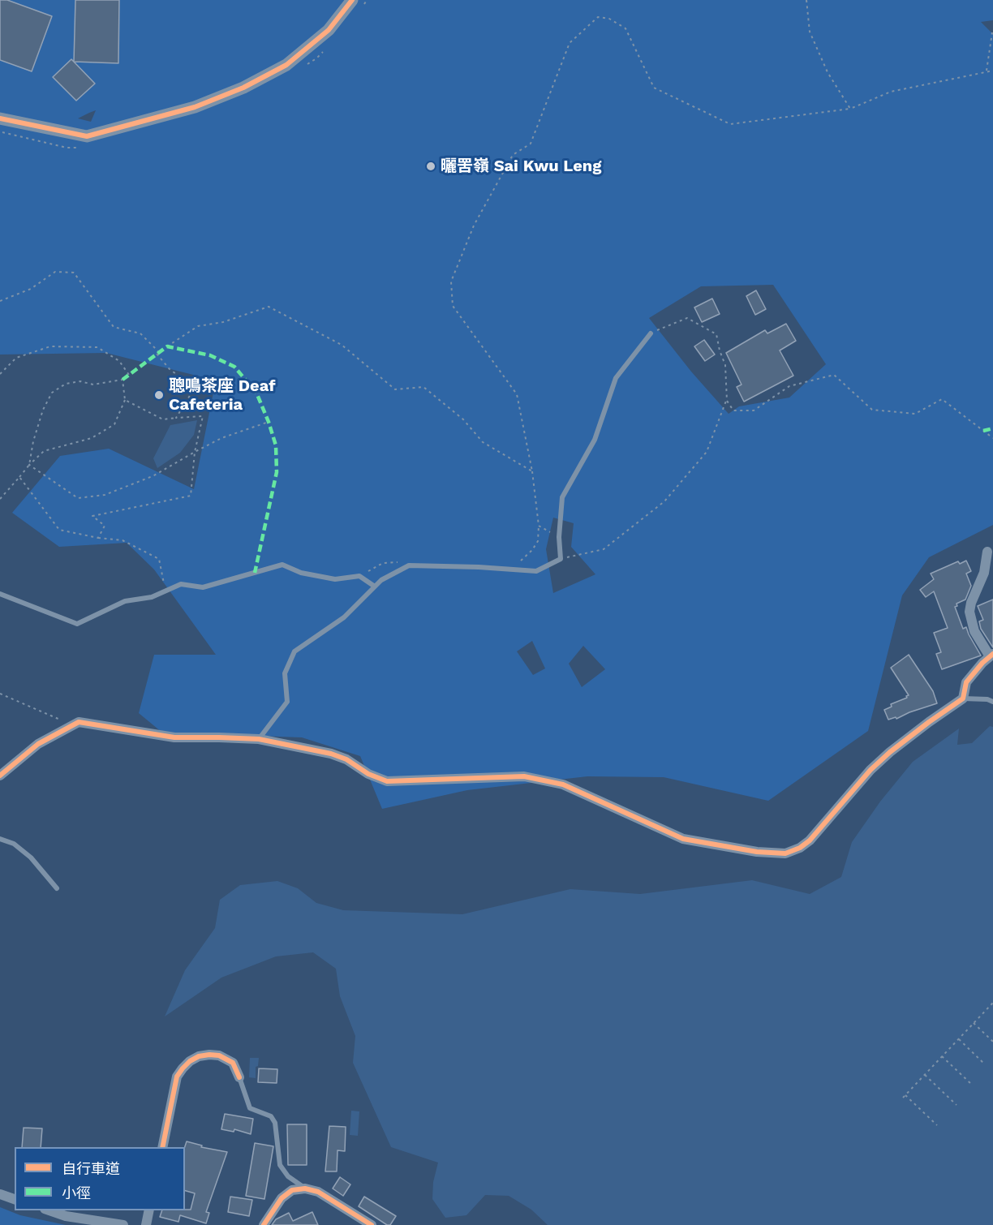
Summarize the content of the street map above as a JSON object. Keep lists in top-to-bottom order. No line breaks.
{"places":["曬罟嶺 Sai Kwu Leng","聰鳴茶座 Deaf Cafeteria"],"legend":["自行車道","小徑"]}
